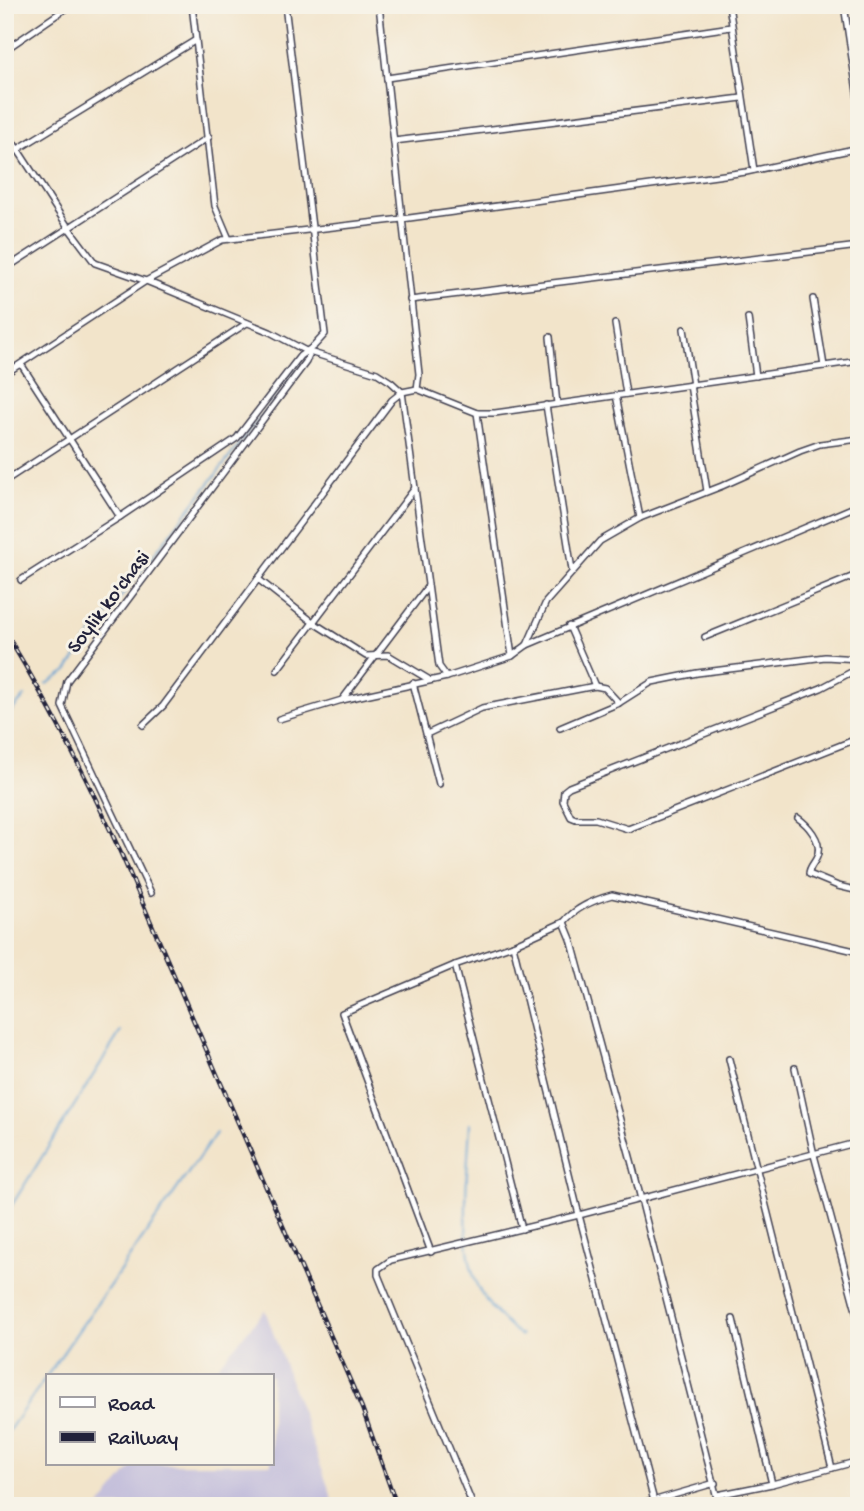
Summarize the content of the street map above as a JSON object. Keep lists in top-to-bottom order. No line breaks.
{"streets":{"street":["Soylik ko'chasi"]},"legend":["Road","Railway"]}
